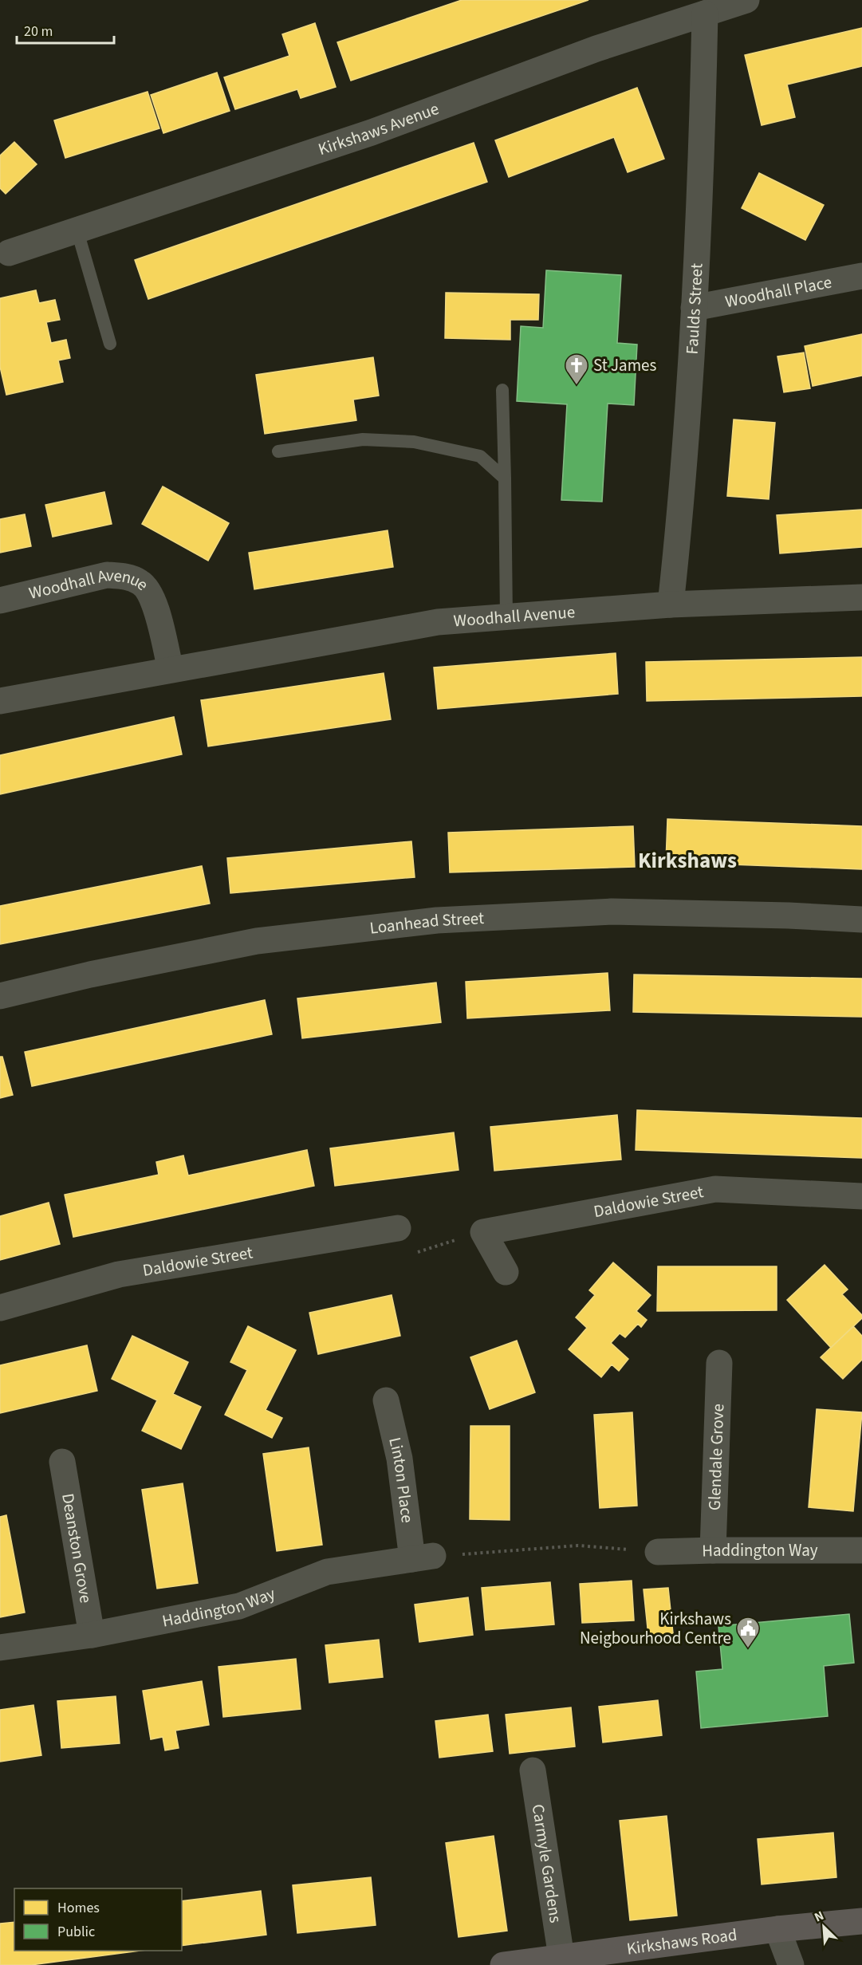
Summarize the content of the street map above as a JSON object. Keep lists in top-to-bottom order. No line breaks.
{"streets":{"street":["Kirkshaws Avenue","Woodhall Place","Faulds Street","Woodhall Avenue","Loanhead Street","Daldowie Street","Glendale Grove","Linton Place","Deanston Grove","Haddington Way","Carmyle Gardens","Kirkshaws Road"]},"crossings":[["Kirkshaws Avenue","Faulds Street"],["Woodhall Place","Faulds Street"],["Faulds Street","Woodhall Avenue"],["Glendale Grove","Haddington Way"],["Linton Place","Haddington Way"],["Deanston Grove","Haddington Way"],["Carmyle Gardens","Kirkshaws Road"]],"districts":["Kirkshaws"],"places":{"church":["St James"],"public building":["Kirkshaws Neigbourhood Centre"]},"legend":["Homes","Public"],"scale_bar":"20 m","north":"top left"}
